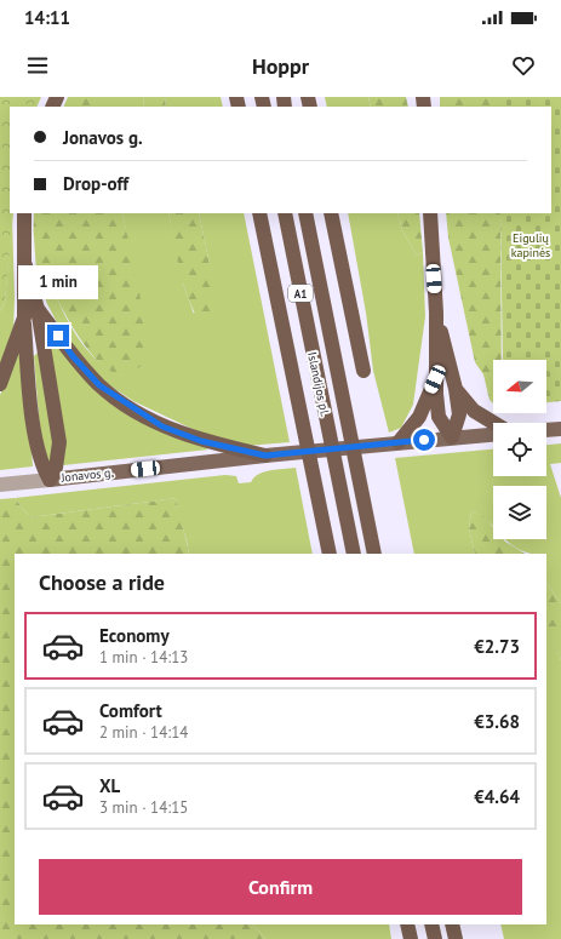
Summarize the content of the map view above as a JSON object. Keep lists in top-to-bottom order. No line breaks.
{"streets":{"highway":["A1","Islandijos pl."],"main road":["Jonavos g."]},"parks":["Eigulių kapinės"],"north":"left","page":{"status":"14:11","header":"Hoppr","banner":["Jonavos g.","Drop-off"],"bubble":"1 min","heading":"Choose a ride","list":[{"name":"Economy","note":"1 min · 14:13","value":"€2.73"},{"name":"Comfort","note":"2 min · 14:14","value":"€3.68"},{"name":"XL","note":"3 min · 14:15","value":"€4.64"}],"buttons":"Confirm"}}
